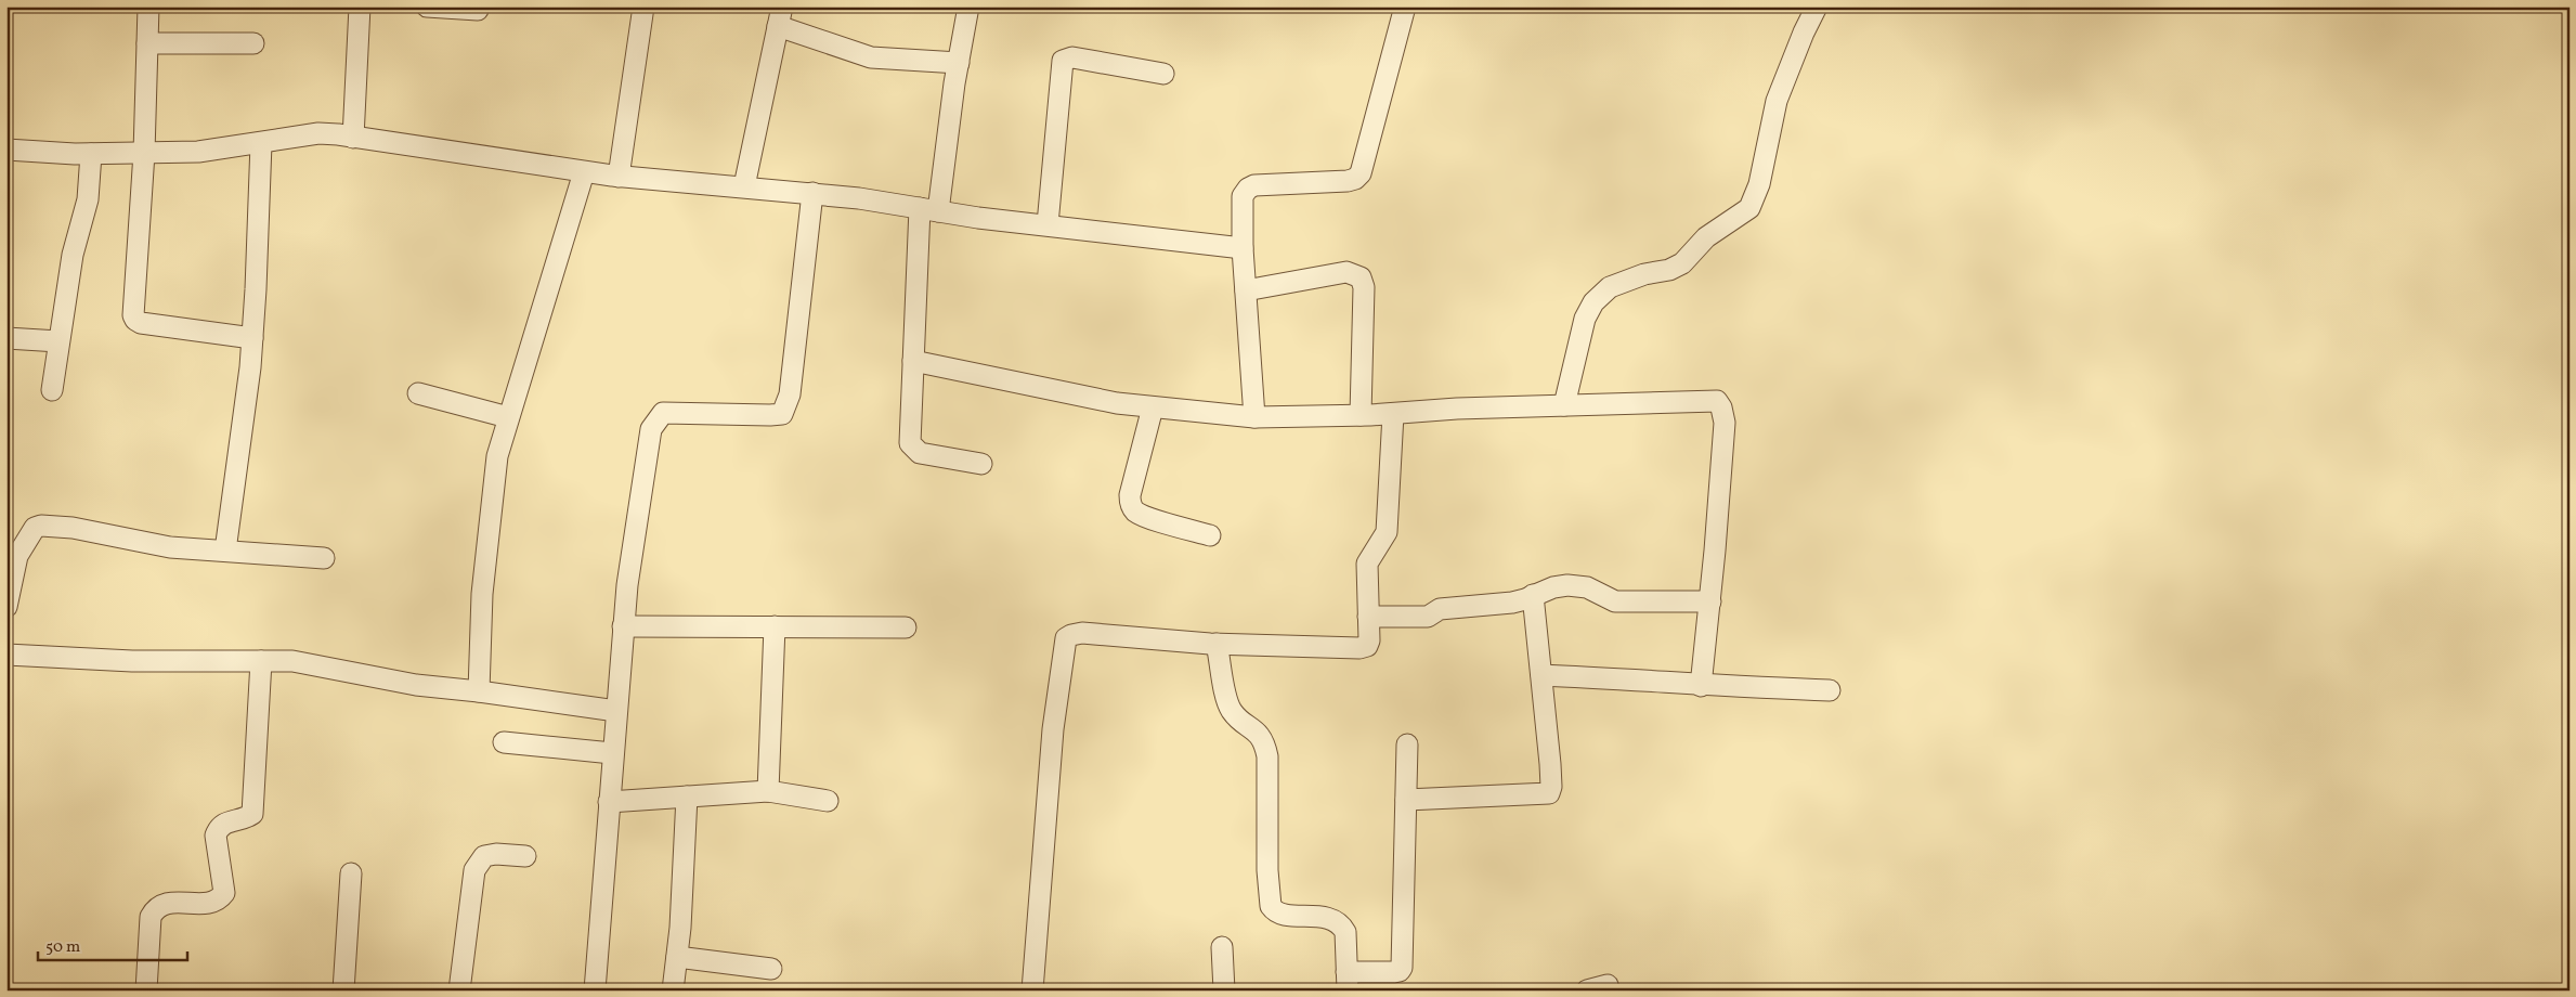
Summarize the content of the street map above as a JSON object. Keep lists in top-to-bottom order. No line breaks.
{"scale_bar":"50 m"}
